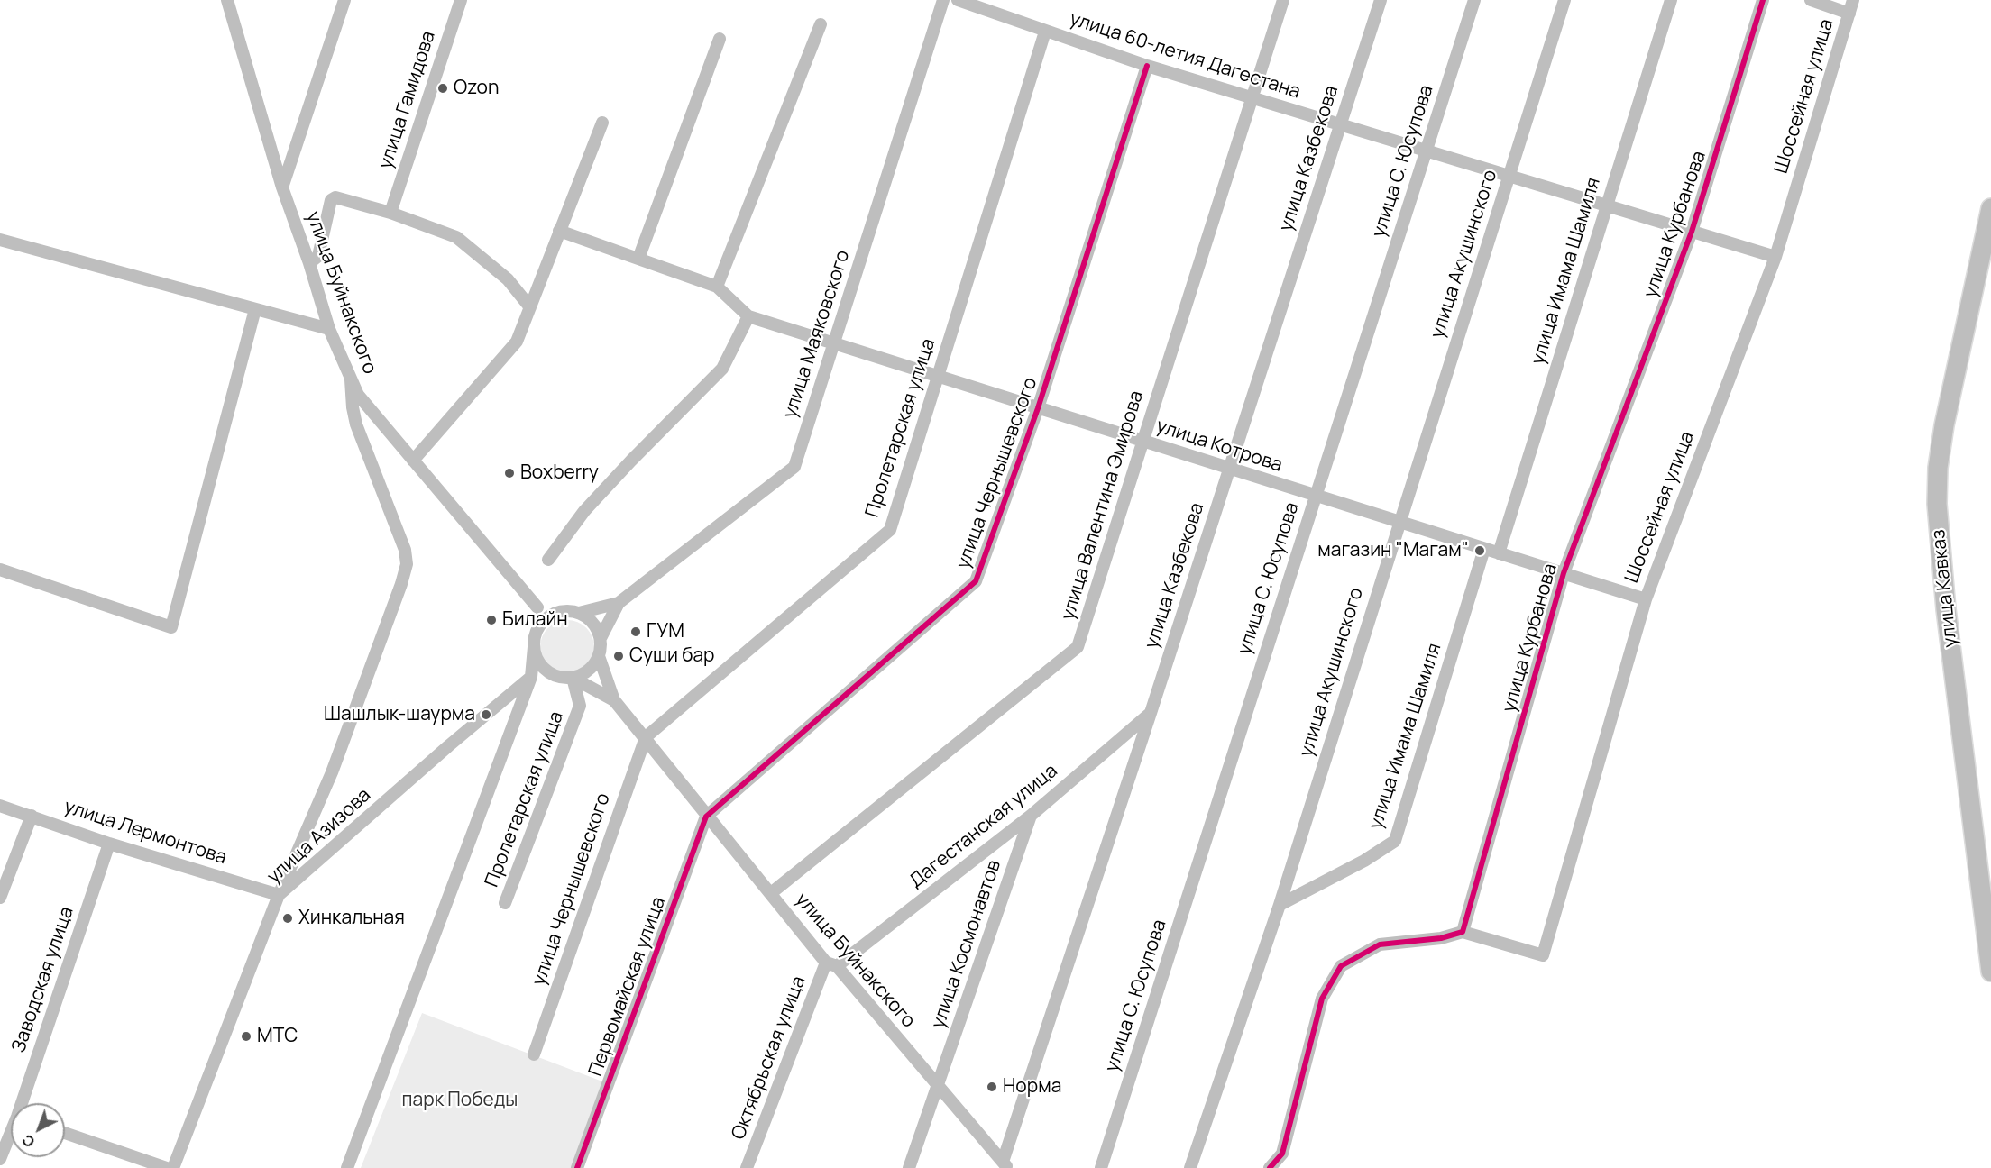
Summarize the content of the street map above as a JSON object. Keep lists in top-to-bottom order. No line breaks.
{"streets":{"highway":["улица Кавказ"],"street":["улица 60-летия Дагестана","Шоссейная улица","улица Гамидова","улица Казбекова","улица С. Юсупова","улица Курбанова","улица Акушинского","улица Имама Шамиля","улица Буйнакского","улица Маяковского","Пролетарская улица","улица Котрова","улица Чернышевского","улица Валентина Эмирова","Дагестанская улица","улица Лермонтова","улица Азизова","улица Космонавтов","Заводская улица","Первомайская улица","Октябрьская улица"]},"crossings":[["улица 60-летия Дагестана","Шоссейная улица"],["улица 60-летия Дагестана","улица Казбекова"],["улица 60-летия Дагестана","улица С. Юсупова"],["улица 60-летия Дагестана","улица Курбанова"],["улица 60-летия Дагестана","улица Акушинского"],["улица 60-летия Дагестана","улица Имама Шамиля"],["улица 60-летия Дагестана","Пролетарская улица"],["улица 60-летия Дагестана","улица Чернышевского"],["улица 60-летия Дагестана","улица Валентина Эмирова"],["Шоссейная улица","улица Курбанова"],["Шоссейная улица","улица Котрова"],["улица Казбекова","улица Буйнакского"],["улица Казбекова","улица Котрова"],["улица Казбекова","Дагестанская улица"],["улица С. Юсупова","улица Котрова"],["улица Курбанова","улица Котрова"],["улица Акушинского","улица Имама Шамиля"],["улица Акушинского","улица Котрова"],["улица Имама Шамиля","улица Котрова"],["улица Буйнакского","Пролетарская улица"],["улица Буйнакского","улица Чернышевского"],["улица Буйнакского","улица Валентина Эмирова"],["улица Буйнакского","Дагестанская улица"],["улица Буйнакского","улица Космонавтов"],["улица Буйнакского","Первомайская улица"],["улица Буйнакского","Октябрьская улица"],["улица Маяковского","улица Котрова"],["Пролетарская улица","улица Котрова"],["Пролетарская улица","улица Чернышевского"],["улица Котрова","улица Чернышевского"],["улица Котрова","улица Валентина Эмирова"],["улица Чернышевского","Первомайская улица"],["Дагестанская улица","улица Космонавтов"],["Дагестанская улица","Октябрьская улица"],["улица Лермонтова","улица Азизова"],["улица Лермонтова","Заводская улица"]],"parks":["парк Победы"],"places":["Ozon","Boxberry","магазин \"Магам\"","Билайн","ГУМ","Суши бар","Шашлык-шаурма","Хинкальная","МТС","Норма"],"north":"bottom left"}
